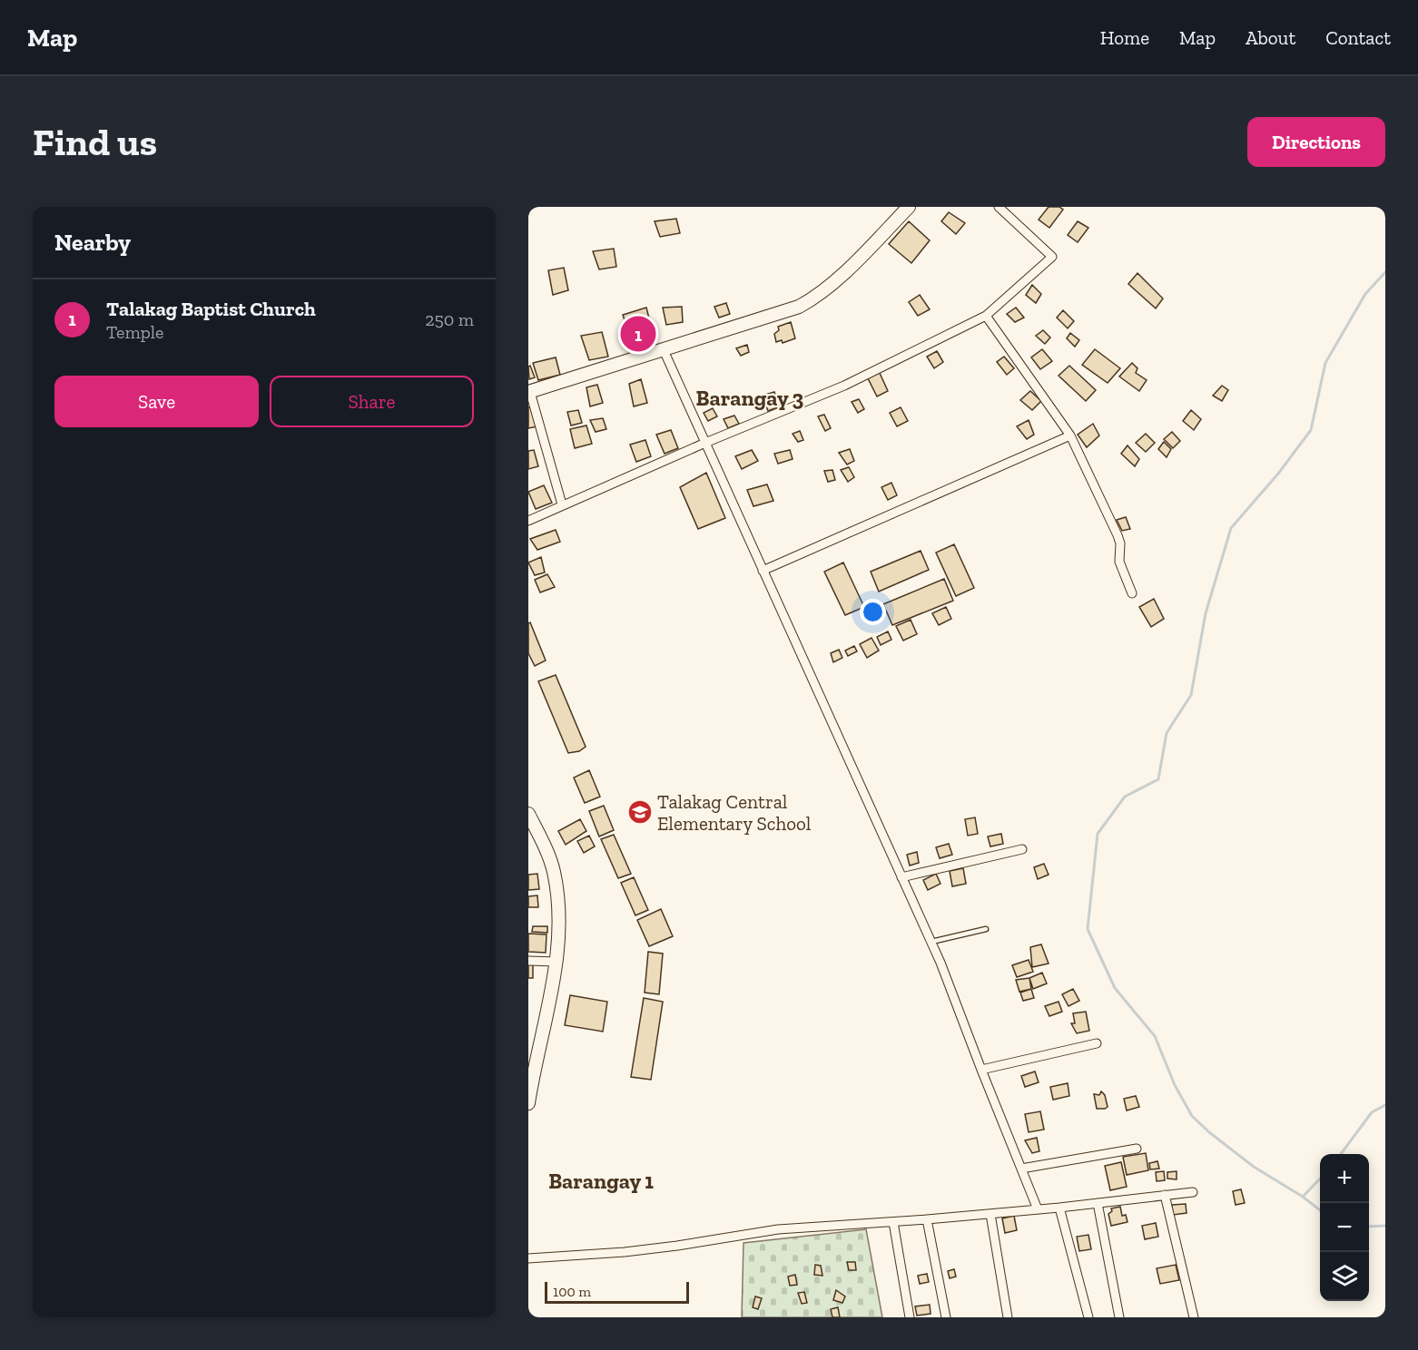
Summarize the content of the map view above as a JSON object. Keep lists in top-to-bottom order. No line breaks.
{"districts":["Barangay 3","Barangay 1"],"places":{"school or university":["Talakag Central Elementary School"]},"scale_bar":"100 m","page":{"header":"Map","nav":["Home","Map","About","Contact"],"buttons":["Directions",["Save","Share"]],"title":"Find us","heading":"Nearby","list":[{"mark":"1","name":"Talakag Baptist Church","note":"Temple","value":"250 m"}],"pins":"1","map_buttons":["+","−"],"scale":"100 m"}}
